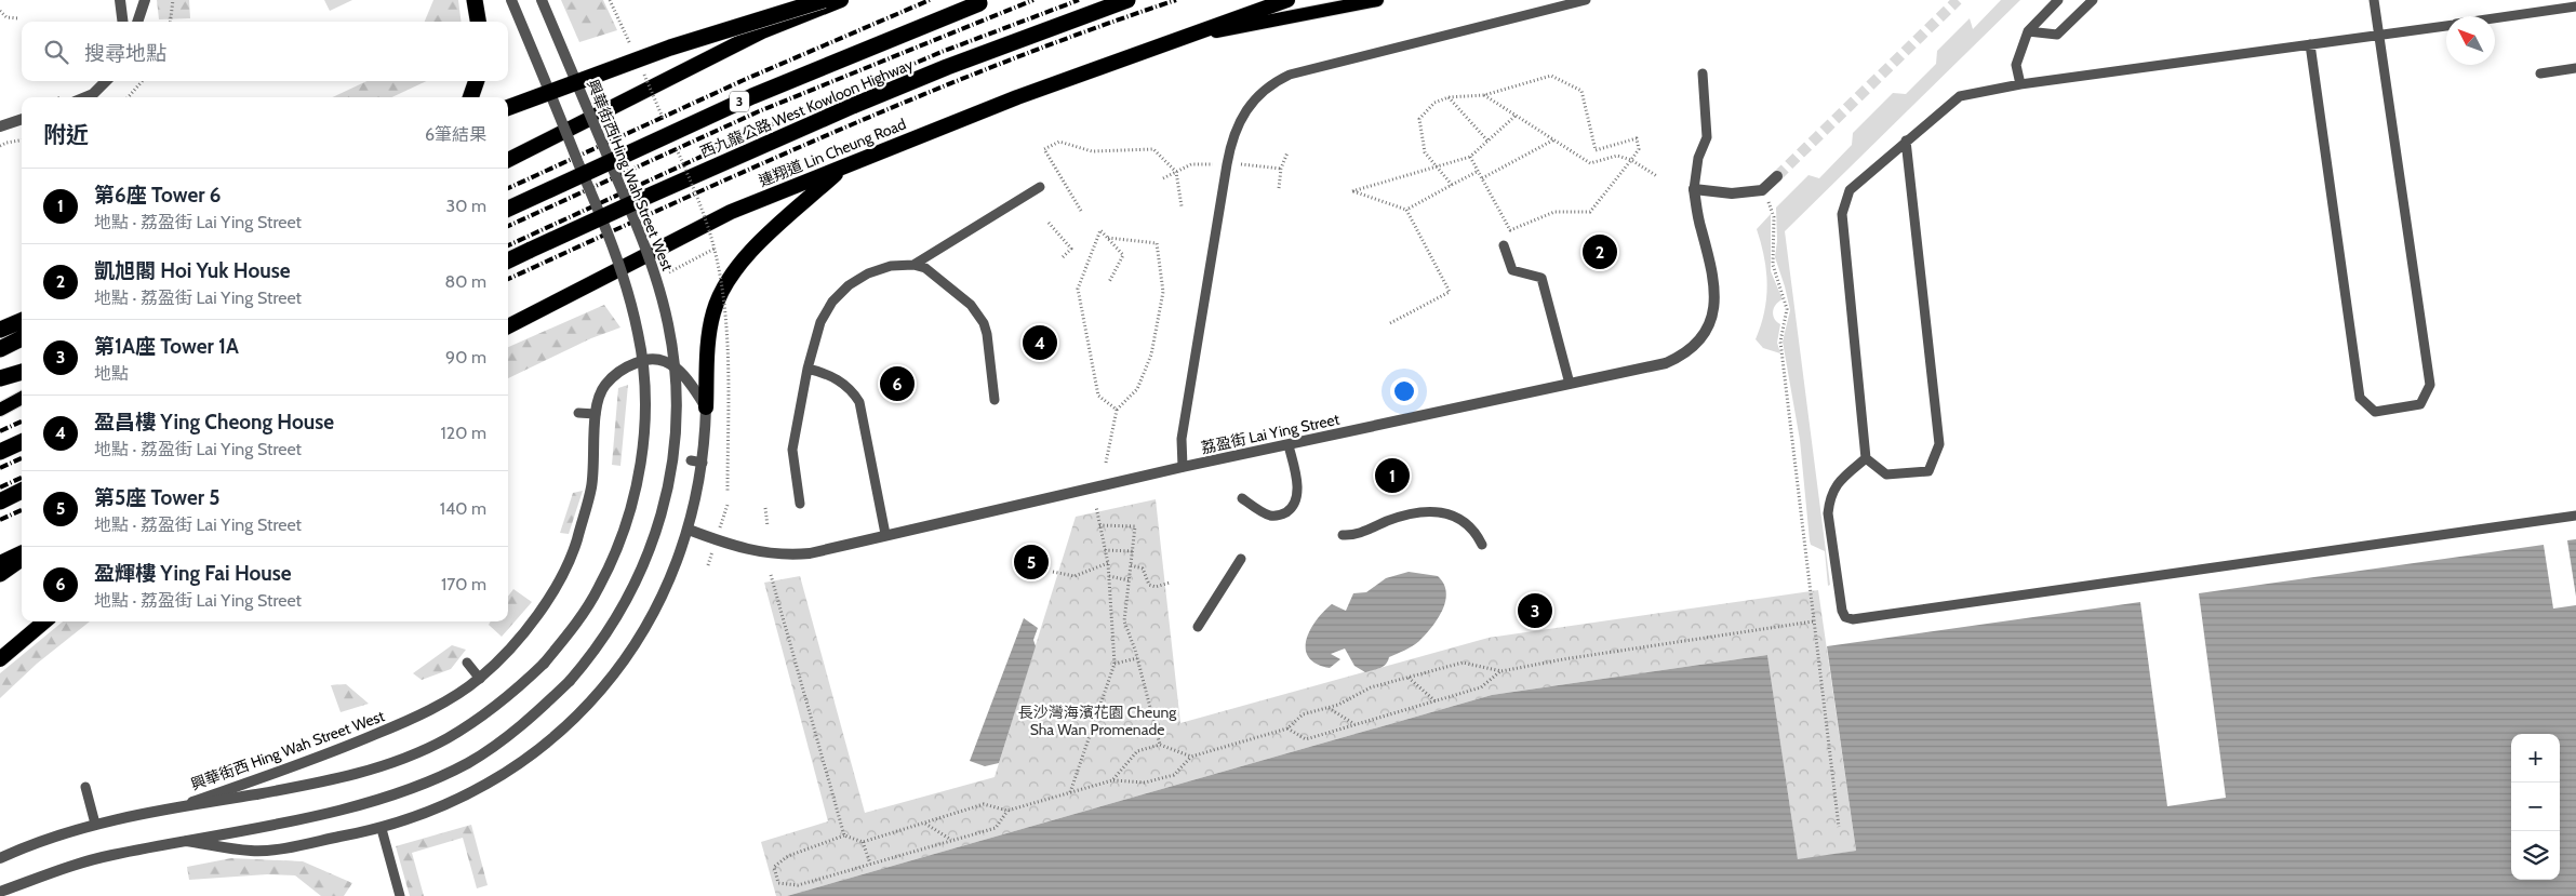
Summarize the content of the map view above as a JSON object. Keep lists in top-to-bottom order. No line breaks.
{"streets":{"highway":["3","西九龍公路 West Kowloon Highway","連翔道 Lin Cheung Road"],"street":["興華街西 Hing Wah Street West","荔盈街 Lai Ying Street"]},"crossings":[["興華街西 Hing Wah Street West","荔盈街 Lai Ying Street"]],"parks":["長沙灣海濱花園 Cheung Sha Wan Promenade"],"north":"top left","page":{"search":"搜尋地點","heading":["附近","6筆結果"],"list":[{"mark":"1","name":"第6座 Tower 6","note":"地點 · 荔盈街 Lai Ying Street","value":"30 m"},{"mark":"2","name":"凱旭閣 Hoi Yuk House","note":"地點 · 荔盈街 Lai Ying Street","value":"80 m"},{"mark":"3","name":"第1A座 Tower 1A","note":"地點","value":"90 m"},{"mark":"4","name":"盈昌樓 Ying Cheong House","note":"地點 · 荔盈街 Lai Ying Street","value":"120 m"},{"mark":"5","name":"第5座 Tower 5","note":"地點 · 荔盈街 Lai Ying Street","value":"140 m"},{"mark":"6","name":"盈輝樓 Ying Fai House","note":"地點 · 荔盈街 Lai Ying Street","value":"170 m"}],"pins":["2","4","6","1","5","3"],"map_buttons":["+","−"]}}
